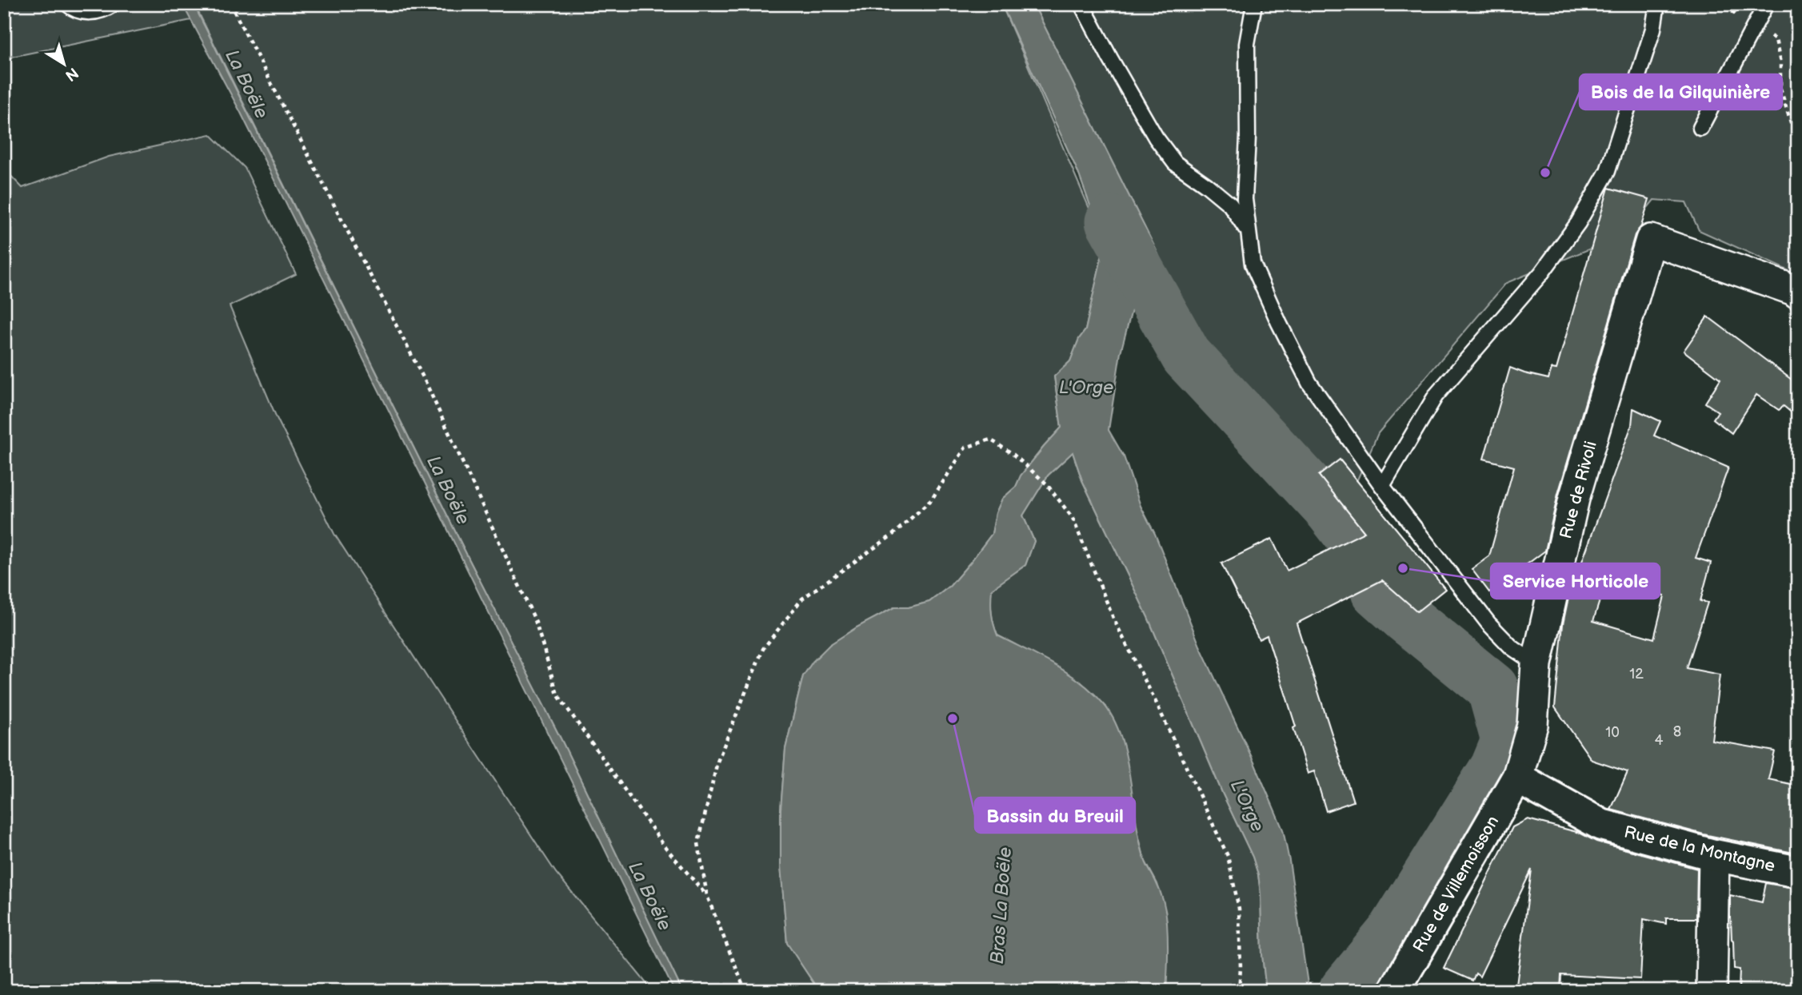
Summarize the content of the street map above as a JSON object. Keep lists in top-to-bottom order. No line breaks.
{"streets":{"street":["Rue de Rivoli","Rue de la Montagne","Rue de Villemoisson"]},"crossings":[["Rue de Rivoli","Rue de la Montagne"],["Rue de Rivoli","Rue de Villemoisson"],["Rue de la Montagne","Rue de Villemoisson"]],"water":["La Boële","L'Orge","Bras La Boële"],"places":["Bois de la Gilquinière","Service Horticole","Bassin du Breuil"],"house_numbers":["12","8","10","4"],"north":"bottom right"}
